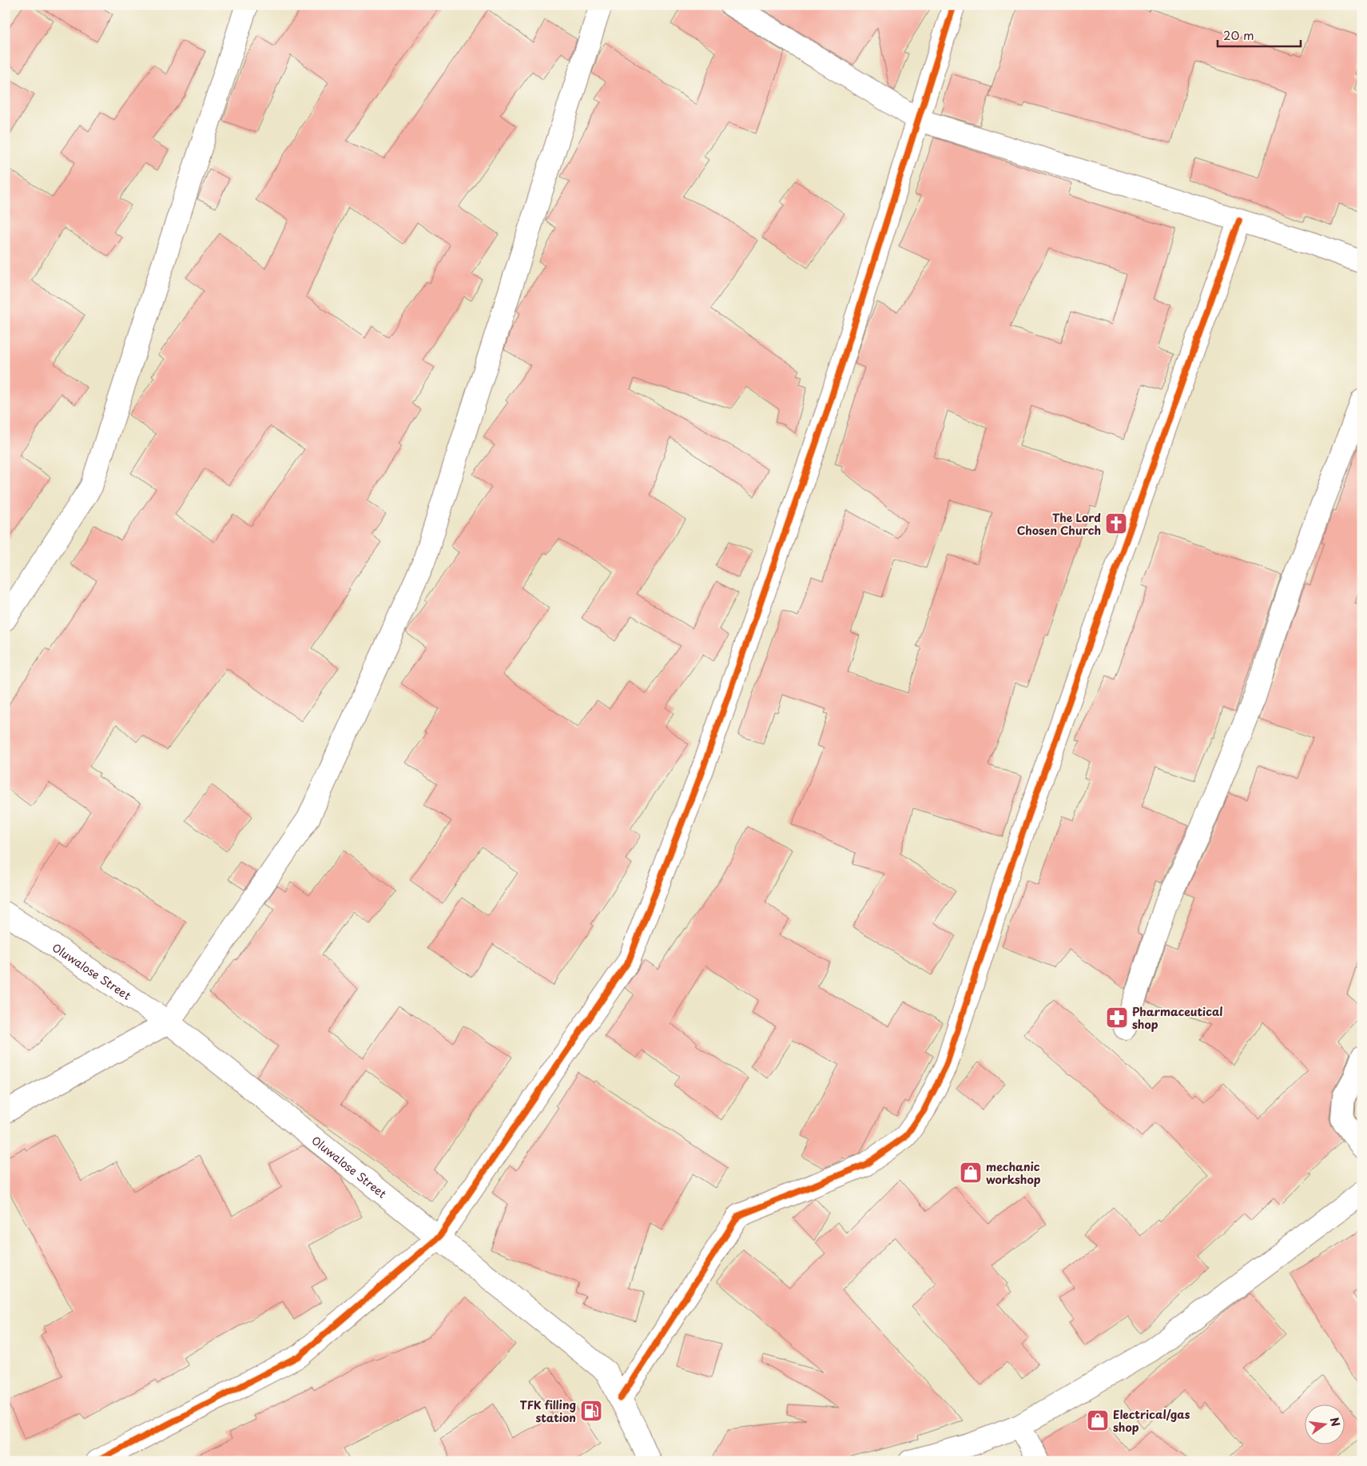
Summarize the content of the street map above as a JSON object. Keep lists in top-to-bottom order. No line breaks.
{"streets":{"street":["Oluwalose Street"]},"places":{"church":["The Lord Chosen Church"],"pharmacy":["Pharmaceutical shop"],"shop":["mechanic workshop","Electrical/gas shop"],"fuel station":["TFK filling station"]},"scale_bar":"20 m","north":"right"}
